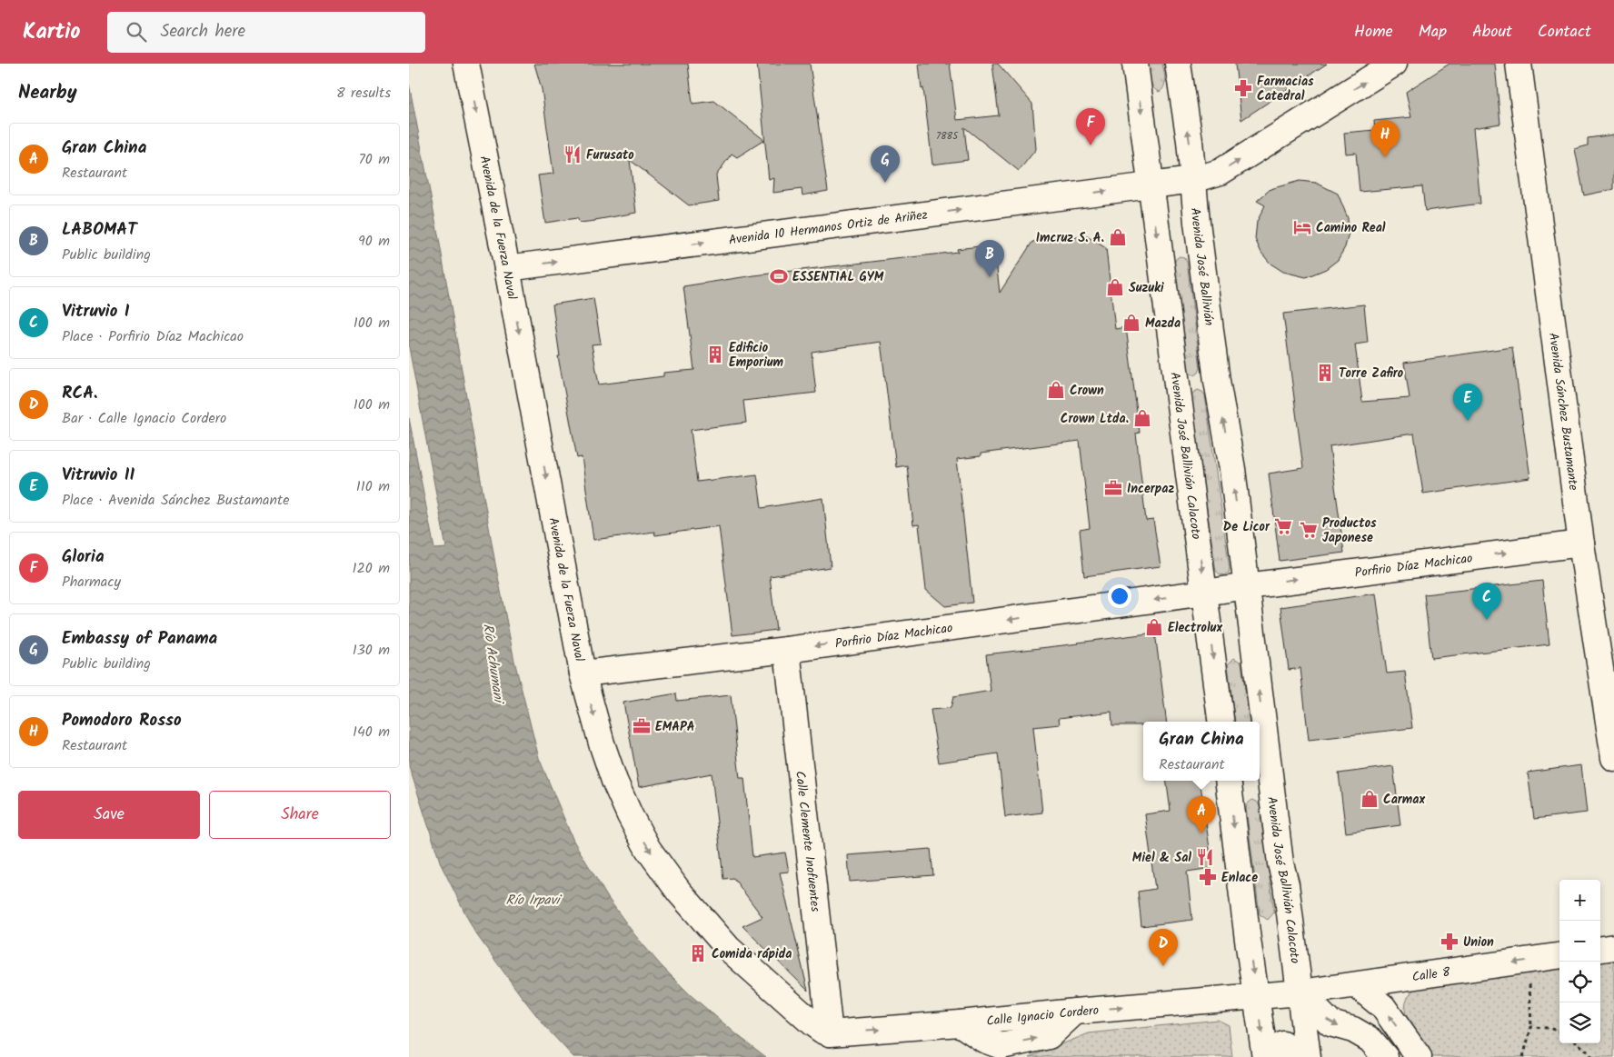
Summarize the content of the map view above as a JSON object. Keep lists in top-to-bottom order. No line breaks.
{"streets":{"main road":["Avenida de la Fuerza Naval","Avenida 10 Hermanos Ortiz de Ariñez","Avenida José Ballivián","Avenida Sánchez Bustamante","Avenida José Ballivián Calacoto","Porfirio Díaz Machicao","Calle Clemente Inofuentes","Calle 8","Calle Ignacio Cordero"]},"crossings":[["Avenida de la Fuerza Naval","Avenida 10 Hermanos Ortiz de Ariñez"],["Avenida de la Fuerza Naval","Porfirio Díaz Machicao"],["Avenida de la Fuerza Naval","Calle Clemente Inofuentes"],["Avenida de la Fuerza Naval","Calle Ignacio Cordero"],["Avenida 10 Hermanos Ortiz de Ariñez","Avenida José Ballivián"],["Avenida 10 Hermanos Ortiz de Ariñez","Avenida José Ballivián Calacoto"],["Avenida José Ballivián","Avenida José Ballivián Calacoto"],["Avenida Sánchez Bustamante","Porfirio Díaz Machicao"],["Avenida José Ballivián Calacoto","Porfirio Díaz Machicao"],["Avenida José Ballivián Calacoto","Calle 8"],["Avenida José Ballivián Calacoto","Calle Ignacio Cordero"],["Porfirio Díaz Machicao","Calle Clemente Inofuentes"],["Calle Clemente Inofuentes","Calle Ignacio Cordero"],["Calle 8","Calle Ignacio Cordero"]],"one_way":["Avenida de la Fuerza Naval","Avenida 10 Hermanos Ortiz de Ariñez","Avenida José Ballivián","Calle 8","Calle Ignacio Cordero"],"water":["Río Achumani","Río Irpavi"],"places":{"pharmacy":["Farmacias Catedral","Enlace","Union"],"restaurant":["Furusato","Miel & Sal"],"hotel":["Camino Real"],"shop":["Imcruz S. A.","Suzuki","Mazda","Crown","Crown Ltda.","Electrolux","Carmax"],"sports":["ESSENTIAL GYM"],"building":["Edificio Emporium","Torre Zafiro","Comida rápida"],"office":["Incerpaz","EMAPA"],"supermarket":["De Licor","Productos Japonese"]},"house_numbers":["7885"],"page":{"header":"Kartio","search":"Search here","nav":["Home","Map","About","Contact"],"heading":["Nearby","8 results"],"pins":["F","H","G","B","E","C","A","D"],"list":[{"mark":"A","name":"Gran China","note":"Restaurant","value":"70 m"},{"mark":"B","name":"LABOMAT","note":"Public building","value":"90 m"},{"mark":"C","name":"Vitruvio I","note":"Place · Porfirio Díaz Machicao","value":"100 m"},{"mark":"D","name":"RCA.","note":"Bar · Calle Ignacio Cordero","value":"100 m"},{"mark":"E","name":"Vitruvio II","note":"Place · Avenida Sánchez Bustamante","value":"110 m"},{"mark":"F","name":"Gloria","note":"Pharmacy","value":"120 m"},{"mark":"G","name":"Embassy of Panama","note":"Public building","value":"130 m"},{"mark":"H","name":"Pomodoro Rosso","note":"Restaurant","value":"140 m"}],"popup":["Gran China","Restaurant"],"buttons":["Save","Share"],"map_buttons":["+","−"]}}
